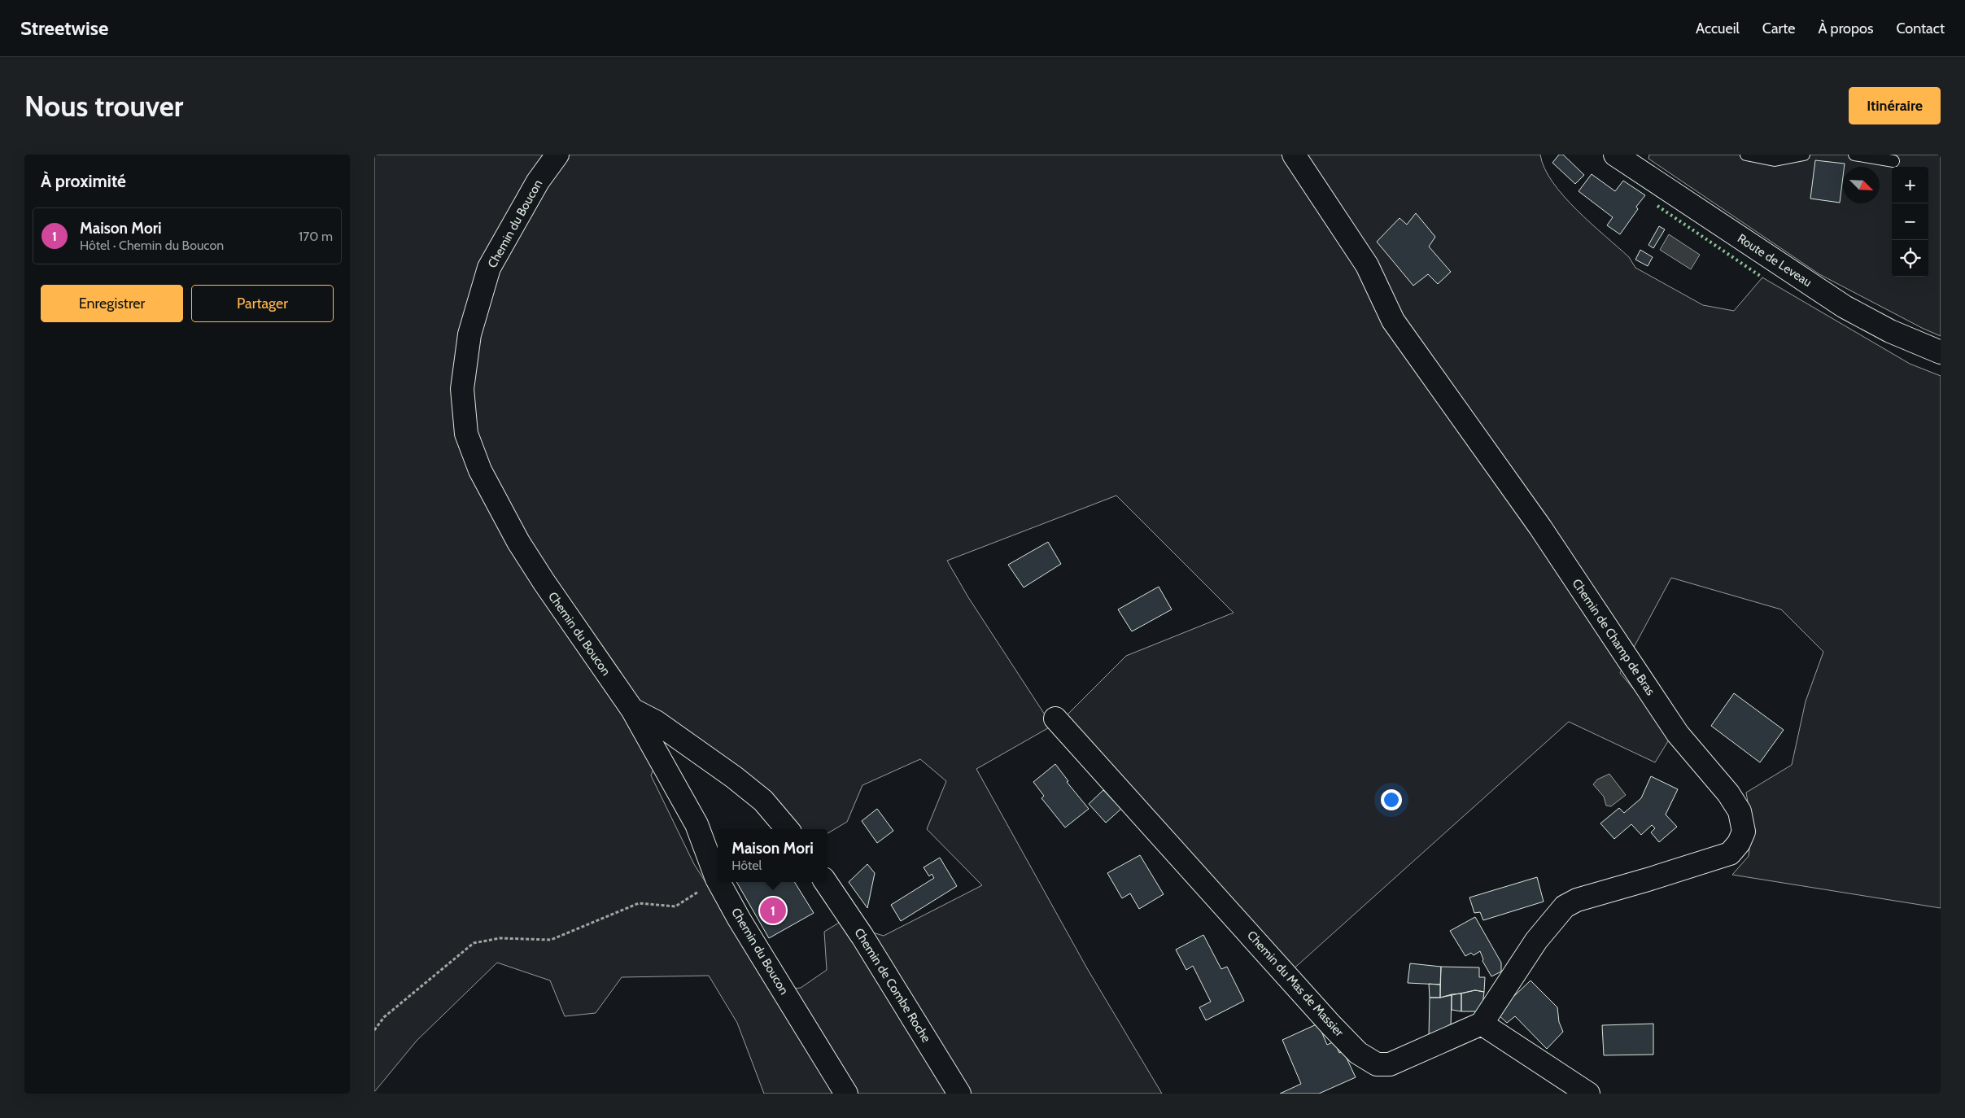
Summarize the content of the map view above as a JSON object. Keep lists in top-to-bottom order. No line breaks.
{"streets":{"street":["Chemin du Boucon","Route de Leveau","Chemin de Champ de Bras","Chemin du Mas de Massier","Chemin de Combe Roche"]},"crossings":[["Chemin de Champ de Bras","Chemin du Mas de Massier"]],"north":"bottom right","page":{"header":"Streetwise","nav":["Accueil","Carte","À propos","Contact"],"buttons":["Itinéraire",["Enregistrer","Partager"]],"title":"Nous trouver","heading":"À proximité","map_buttons":["+","−"],"list":[{"mark":"1","name":"Maison Mori","note":"Hôtel · Chemin du Boucon","value":"170 m"}],"popup":["Maison Mori","Hôtel"],"pins":"1"}}
